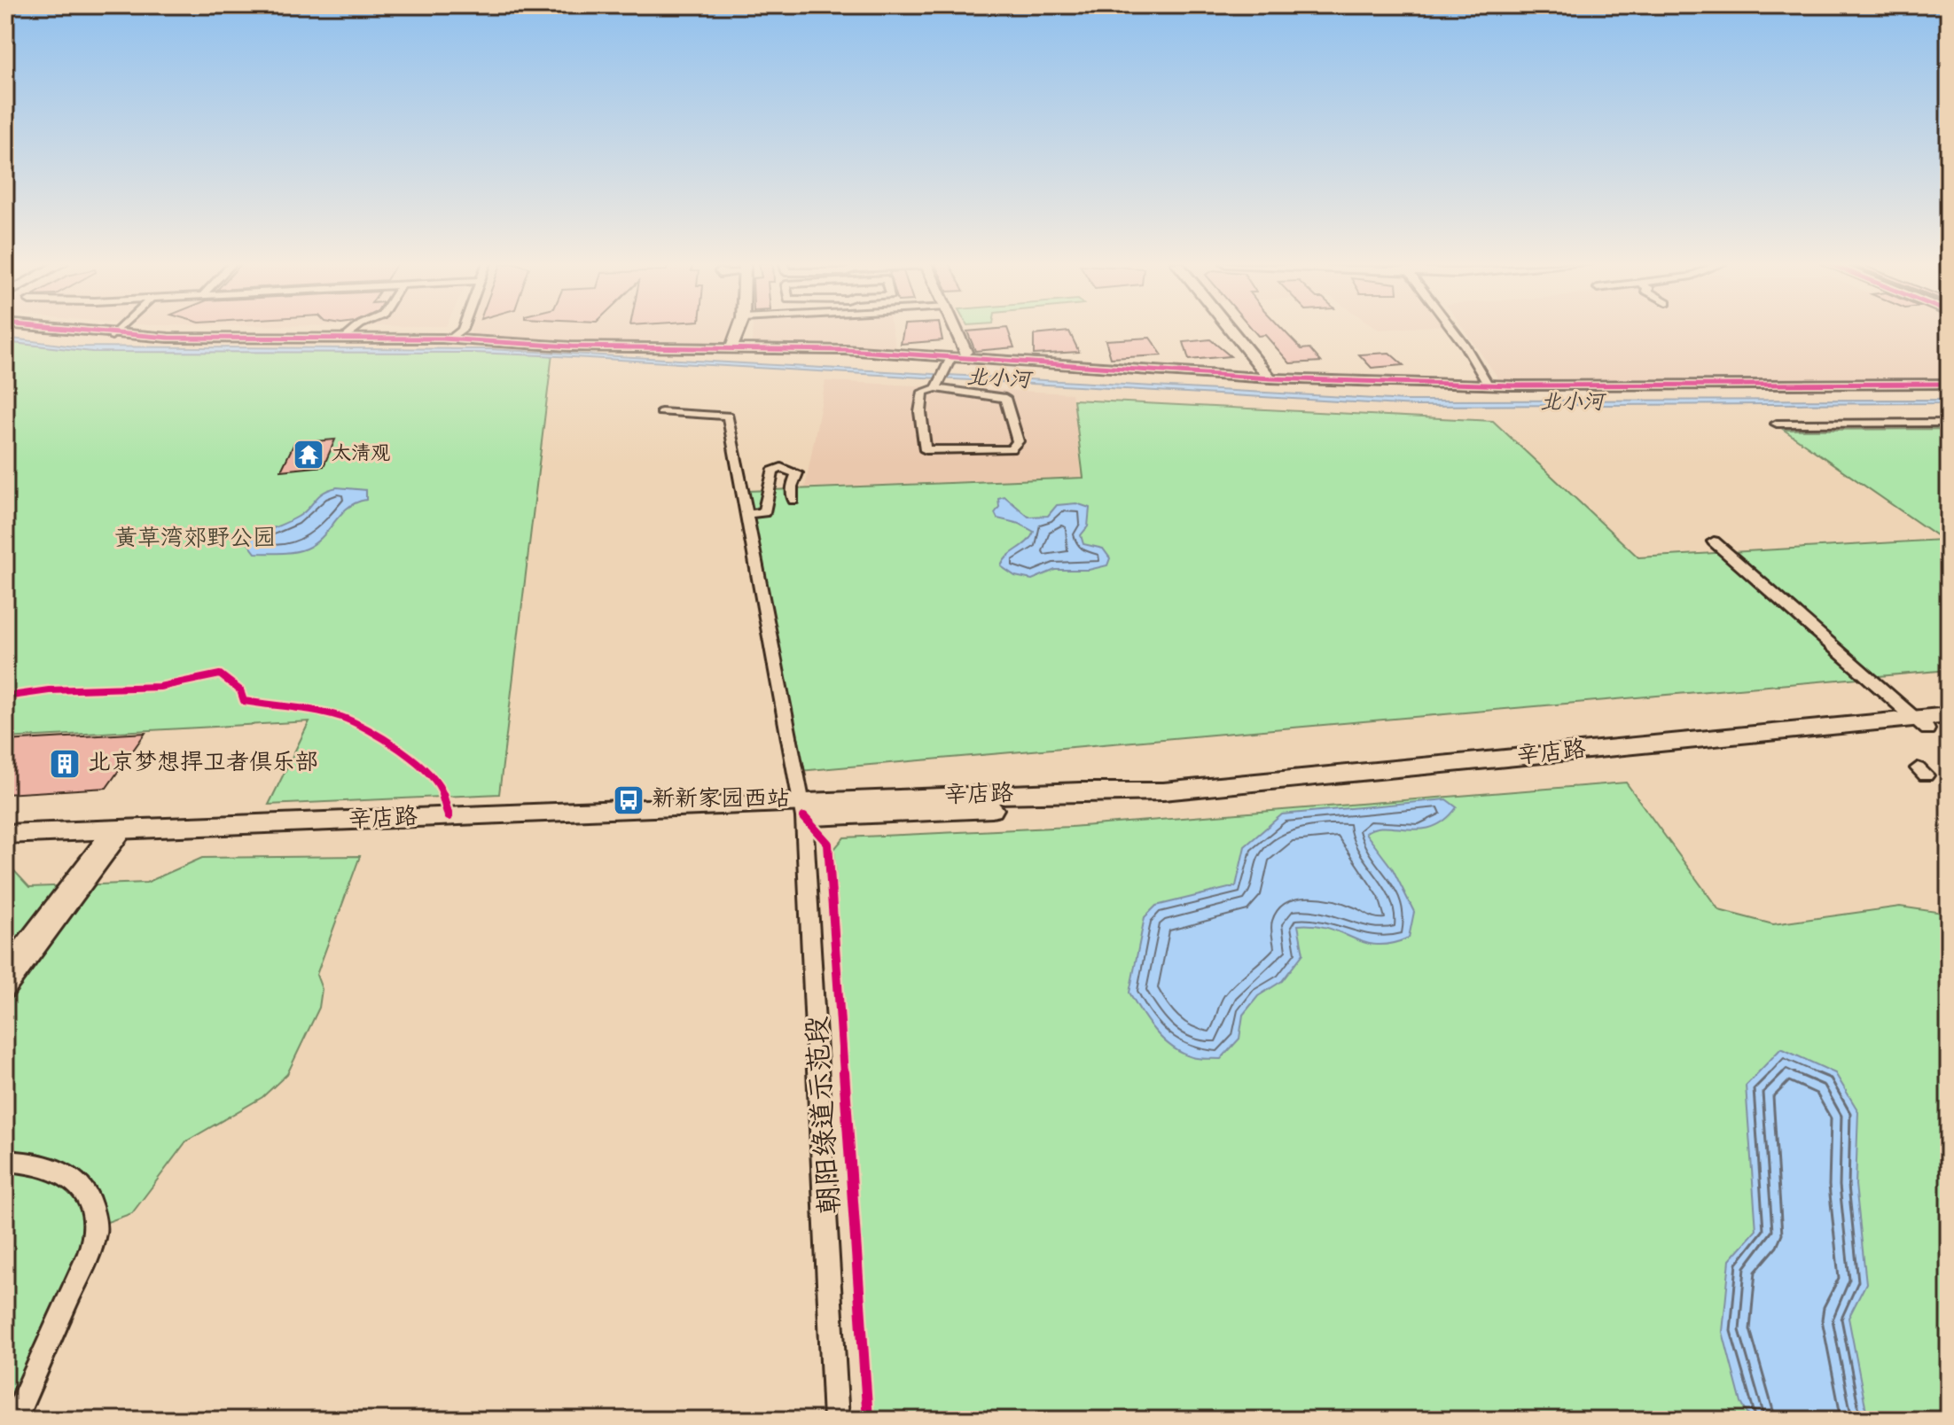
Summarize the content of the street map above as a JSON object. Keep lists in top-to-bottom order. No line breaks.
{"streets":{"main road":["辛店路"],"cycle path":["朝阳绿道示范段"]},"water":["北小河"],"parks":["黄草湾郊野公园"],"places":{"temple":["太清观"],"building":["北京梦想捍卫者俱乐部"],"bus stop":["新新家园西站"]}}
